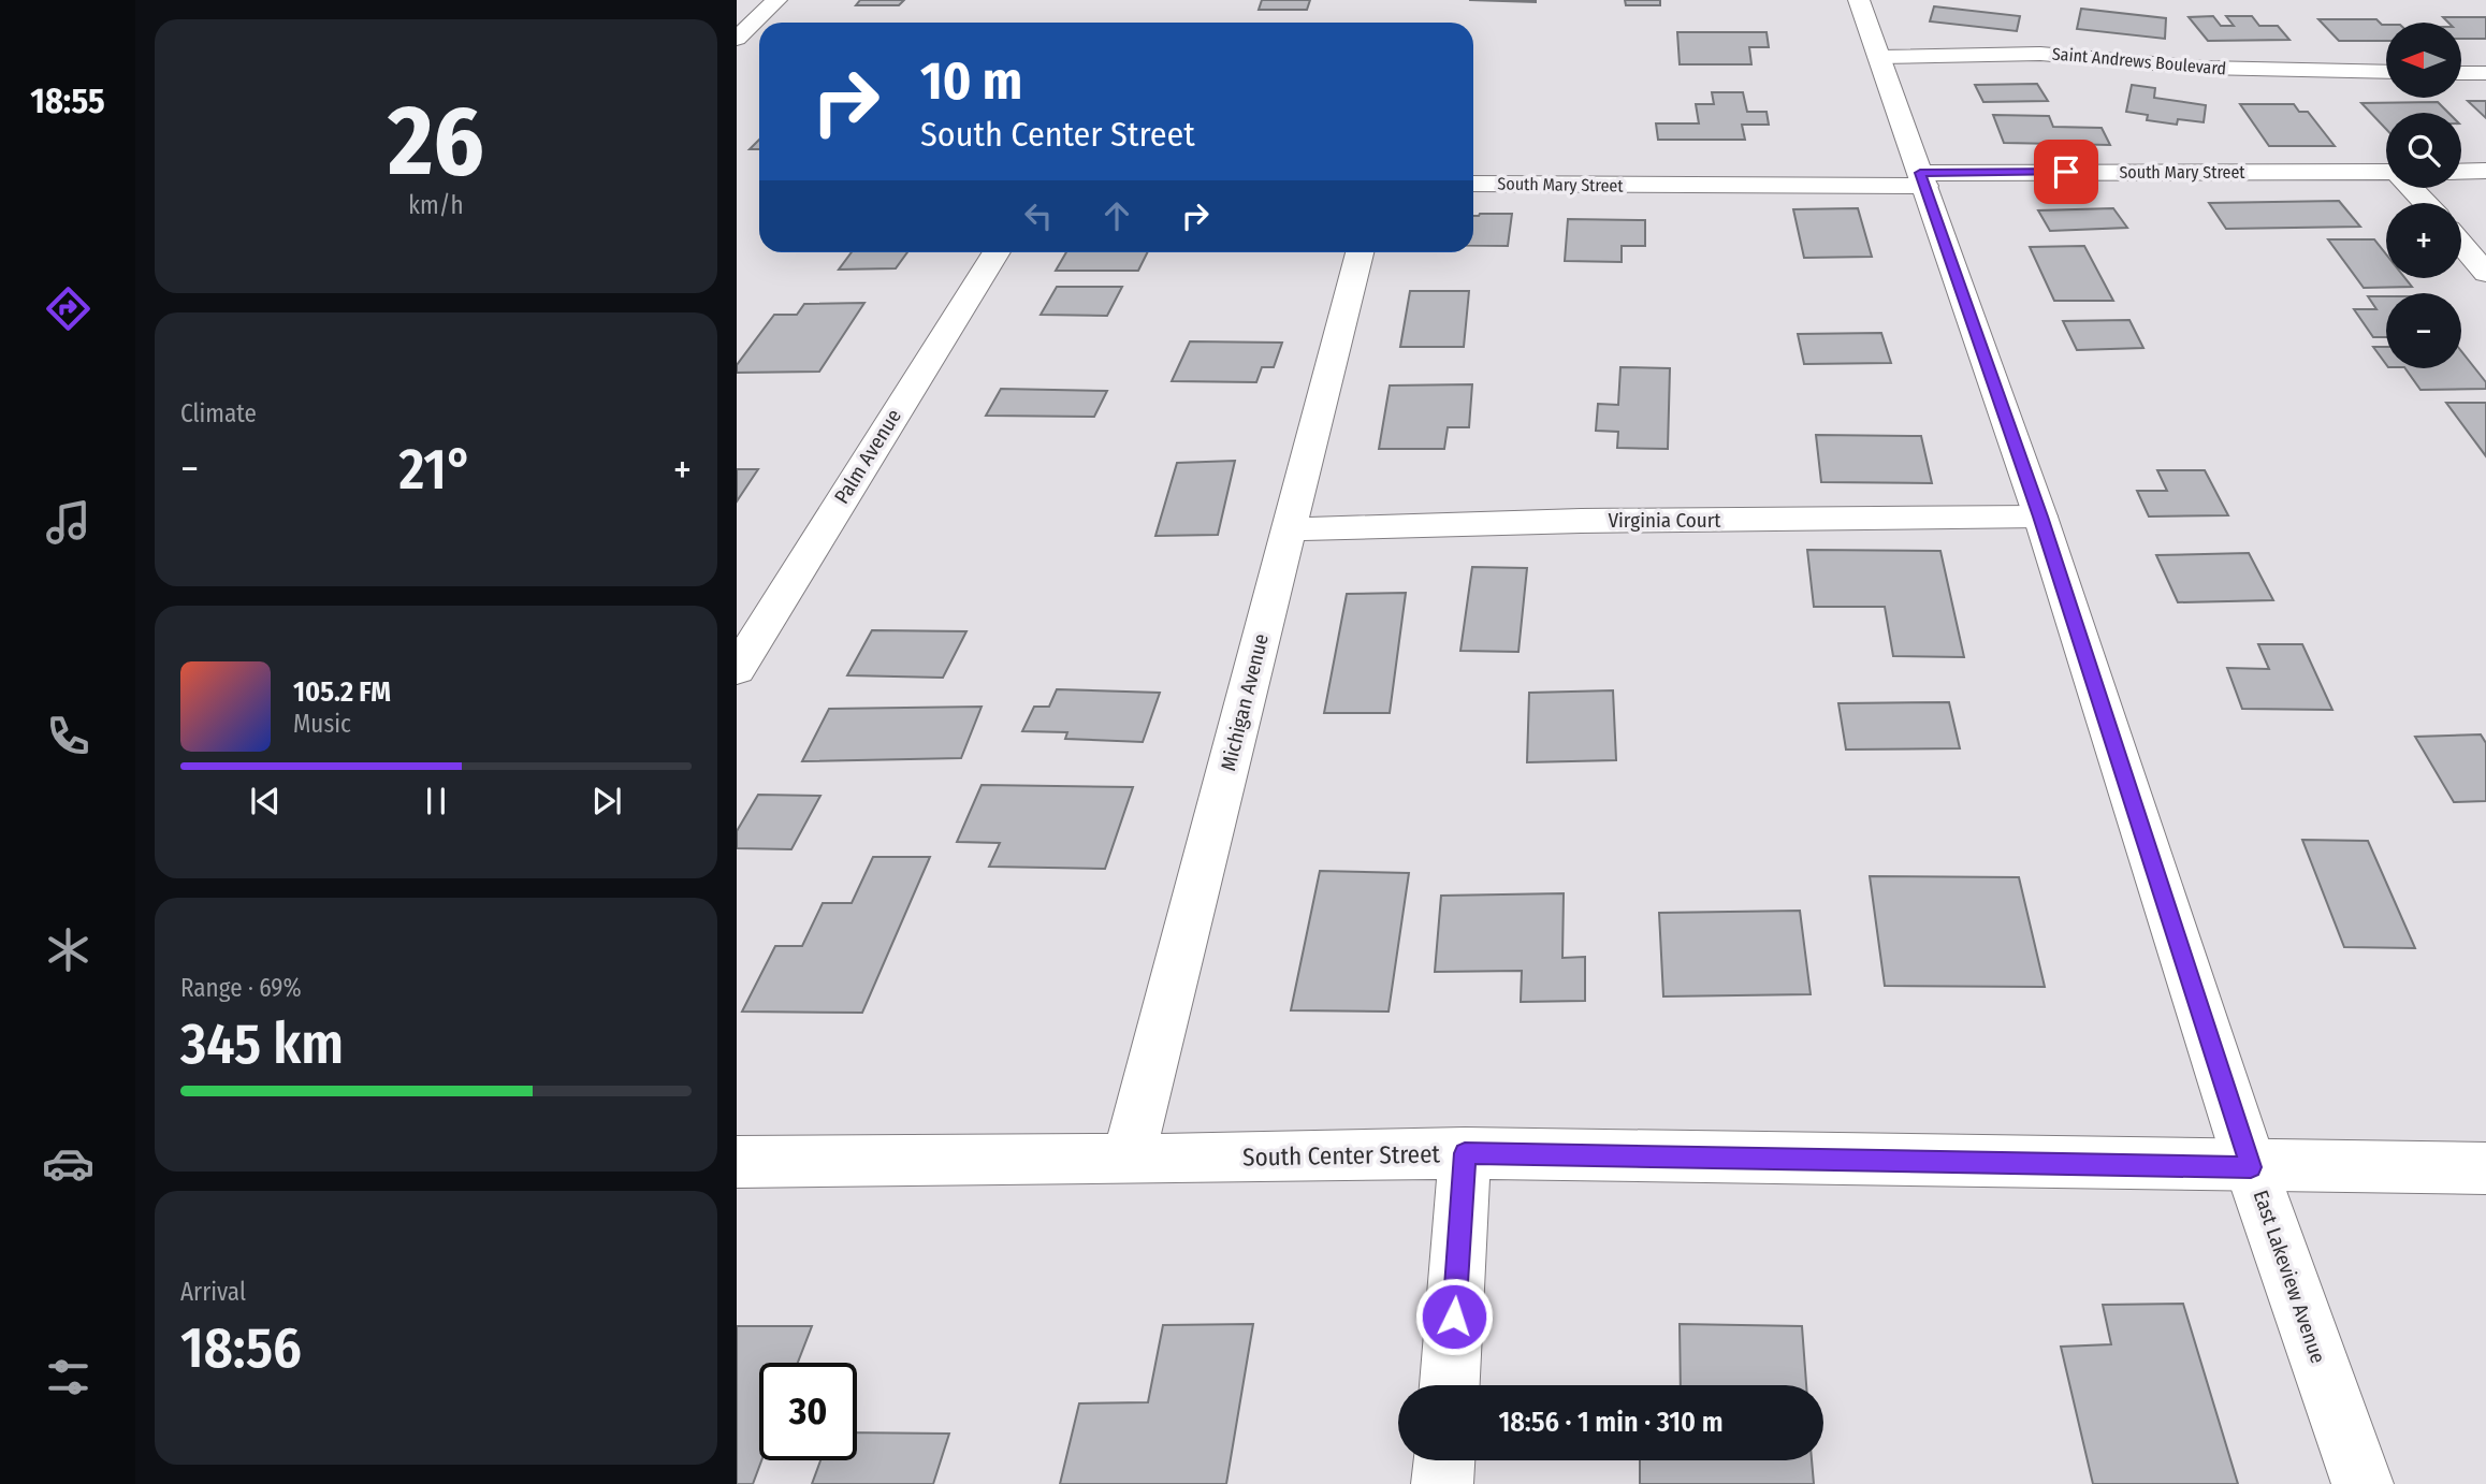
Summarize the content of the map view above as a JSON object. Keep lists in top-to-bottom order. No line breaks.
{"streets":{"street":["Saint Andrews Boulevard","South Mary Street","Palm Avenue","Virginia Court","Michigan Avenue","South Center Street","East Lakeview Avenue"]},"crossings":[["Saint Andrews Boulevard","East Lakeview Avenue"],["South Mary Street","East Lakeview Avenue"],["Virginia Court","Michigan Avenue"],["Virginia Court","East Lakeview Avenue"],["Michigan Avenue","South Center Street"],["South Center Street","East Lakeview Avenue"]],"north":"left","page":{"tabs":"18:55","tile":[["26","km/h"],"Climate",["Range · 69%","345 km"],["Arrival","18:56"]],"map_buttons":["+","−"],"turn":["10 m","South Center Street"],"heat":["−","21°","+"],"song":["105.2 FM","Music"],"limit":"30","trip":"18:56 · 1 min · 310 m"}}
